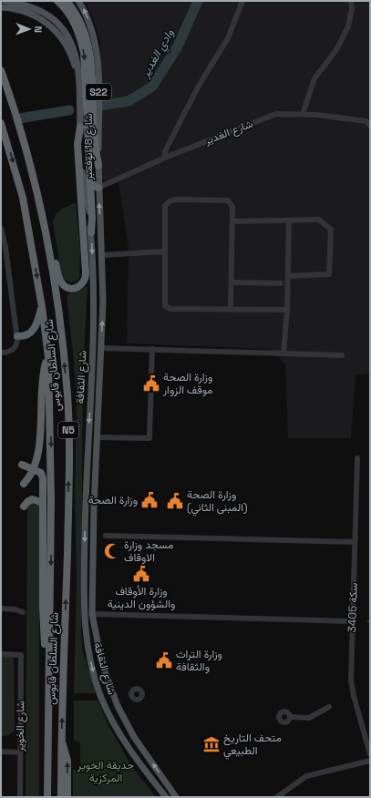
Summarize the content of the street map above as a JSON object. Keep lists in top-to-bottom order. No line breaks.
{"streets":{"highway":["شارع السلطان قابوس","N5"],"main road":["S22","شارع 18 نوفمبر","شارع الثقافة"],"street":["شارع الغدير","سكة 3405","شارع الخوير"]},"crossings":[["شارع الغدير","شارع 18 نوفمبر"],["شارع الغدير","شارع الثقافة"],["شارع 18 نوفمبر","شارع الثقافة"]],"one_way":["شارع 18 نوفمبر"],"water":["وادي الغدير"],"parks":["حديقة الخوير المركزية"],"places":{"public building":["وزارة الصحة موقف الزوار","وزارة الصحة","وزارة الصحة (المبنى الثاني)","وزارة الأوقاف والشؤون الدينية","وزارة التراث والثقافة"],"mosque":["مسجد وزارة الاوقاف"],"museum":["متحف التاريخ الطبيعي"]},"north":"right"}
